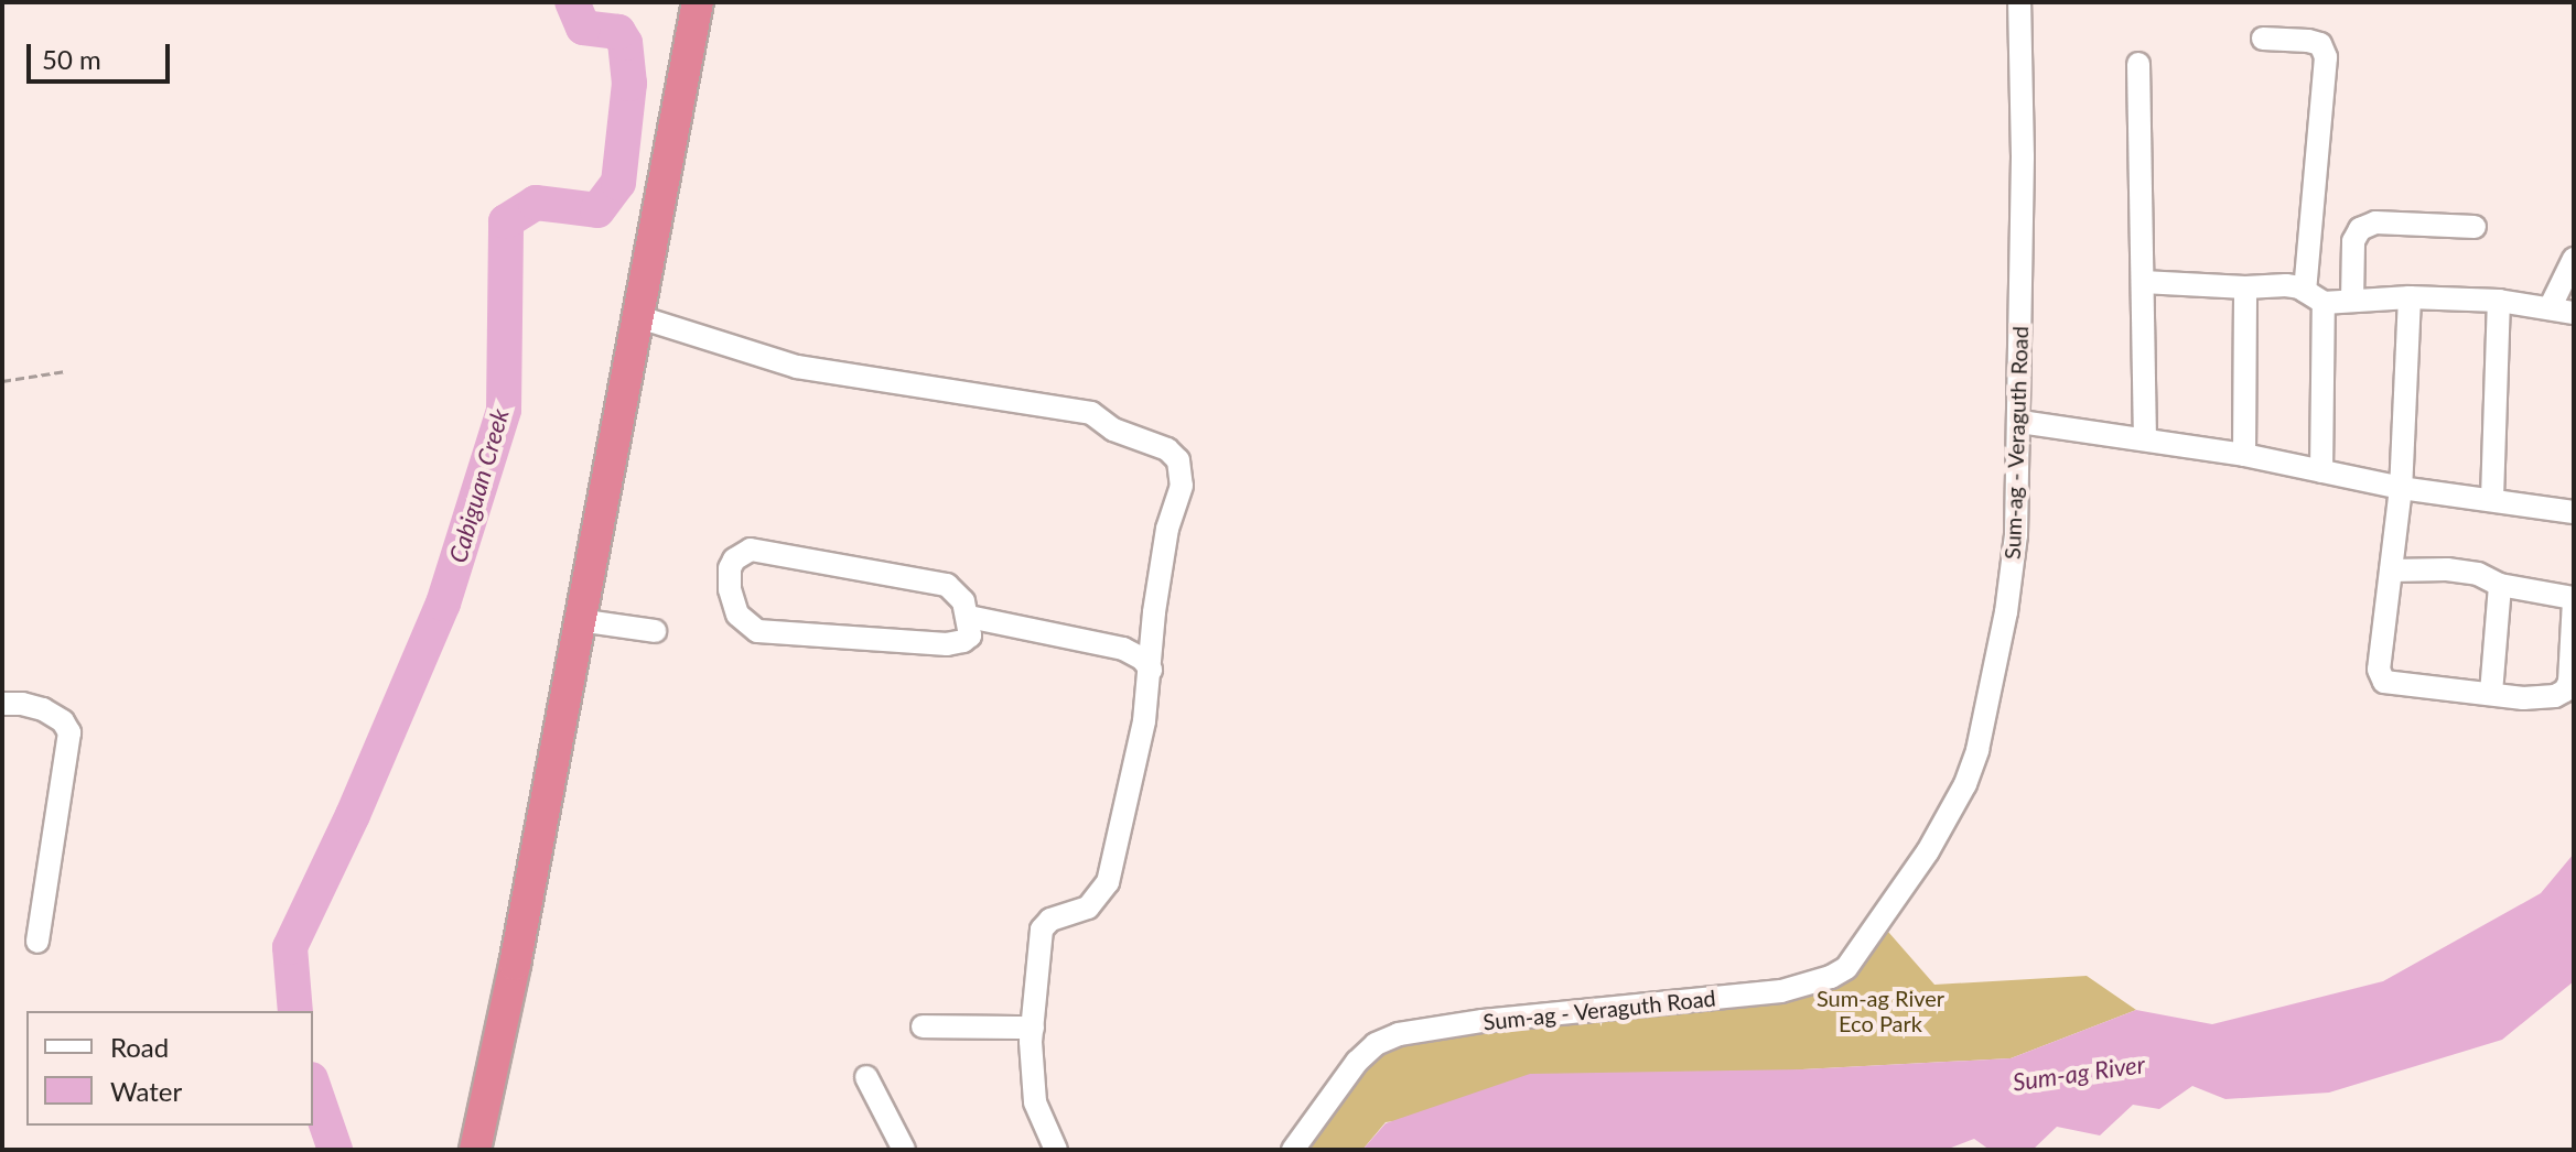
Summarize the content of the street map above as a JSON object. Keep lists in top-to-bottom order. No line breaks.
{"streets":{"street":["Sum-ag - Veraguth Road"]},"water":["Cabiguan Creek","Sum-ag River"],"parks":["Sum-ag River Eco Park"],"legend":["Road","Water"],"scale_bar":"50 m"}
